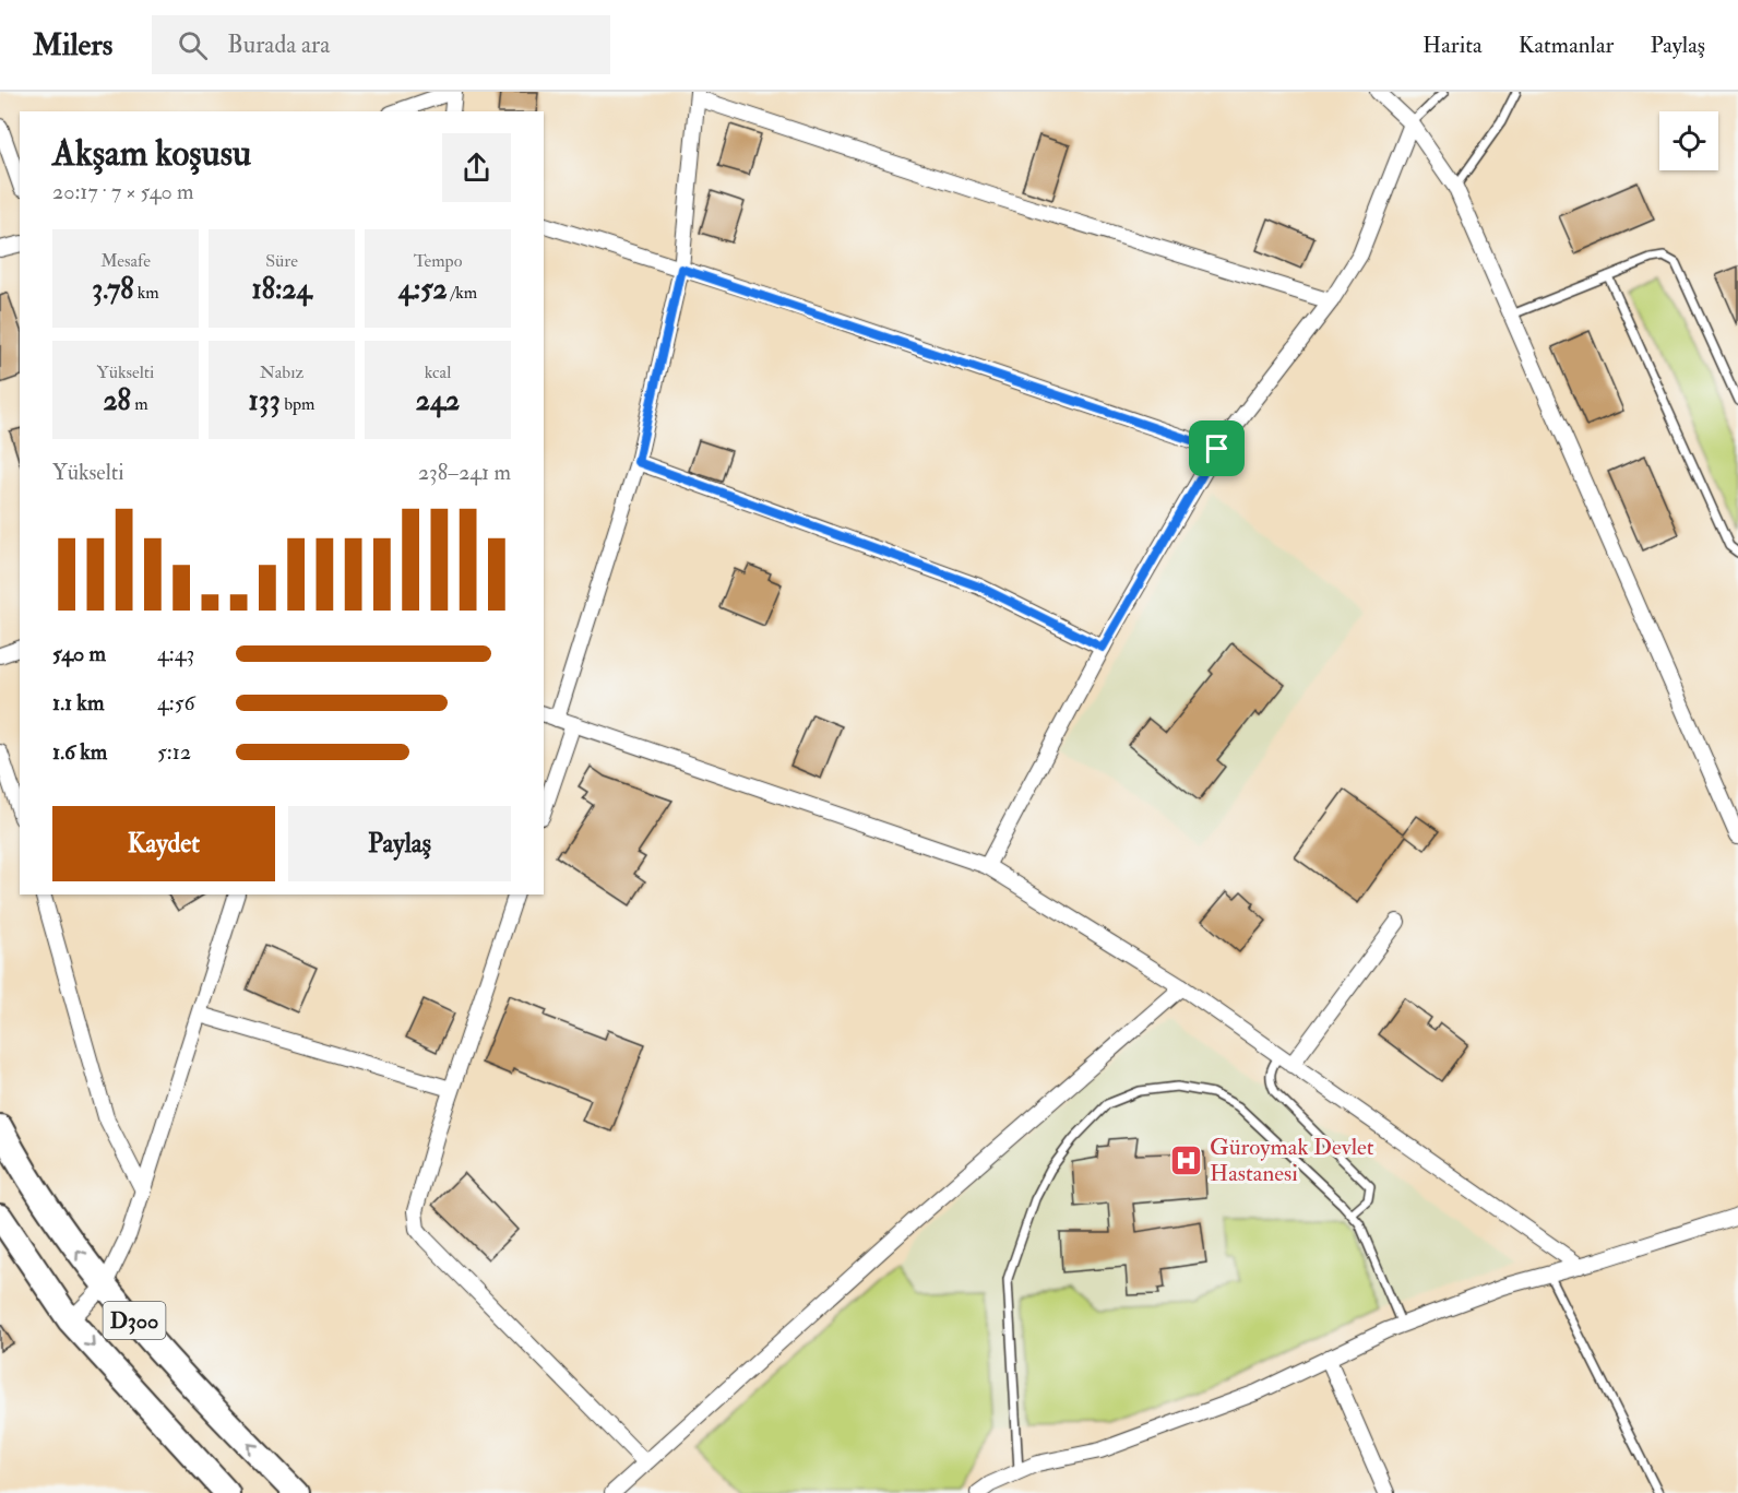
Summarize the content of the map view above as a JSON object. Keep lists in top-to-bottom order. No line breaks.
{"streets":{"highway":["D300"]},"places":{"hospital":["Güroymak Devlet Hastanesi"]},"page":{"header":"Milers","search":"Burada ara","nav":["Harita","Katmanlar","Paylaş"],"heading":["Akşam koşusu","20:17 · 7 × 540 m"],"stats":[["Mesafe","3.78 km"],["Süre","18:24"],["Tempo","4:52 /km"],["Yükselti","28 m"],["Nabız","133 bpm"],["kcal","242"]],"chart":["Yükselti","238–241 m"],"list":[{"name":"540 m","note":"4:43"},{"name":"1.1 km","note":"4:56"},{"name":"1.6 km","note":"5:12"}],"buttons":["Kaydet","Paylaş"]}}
